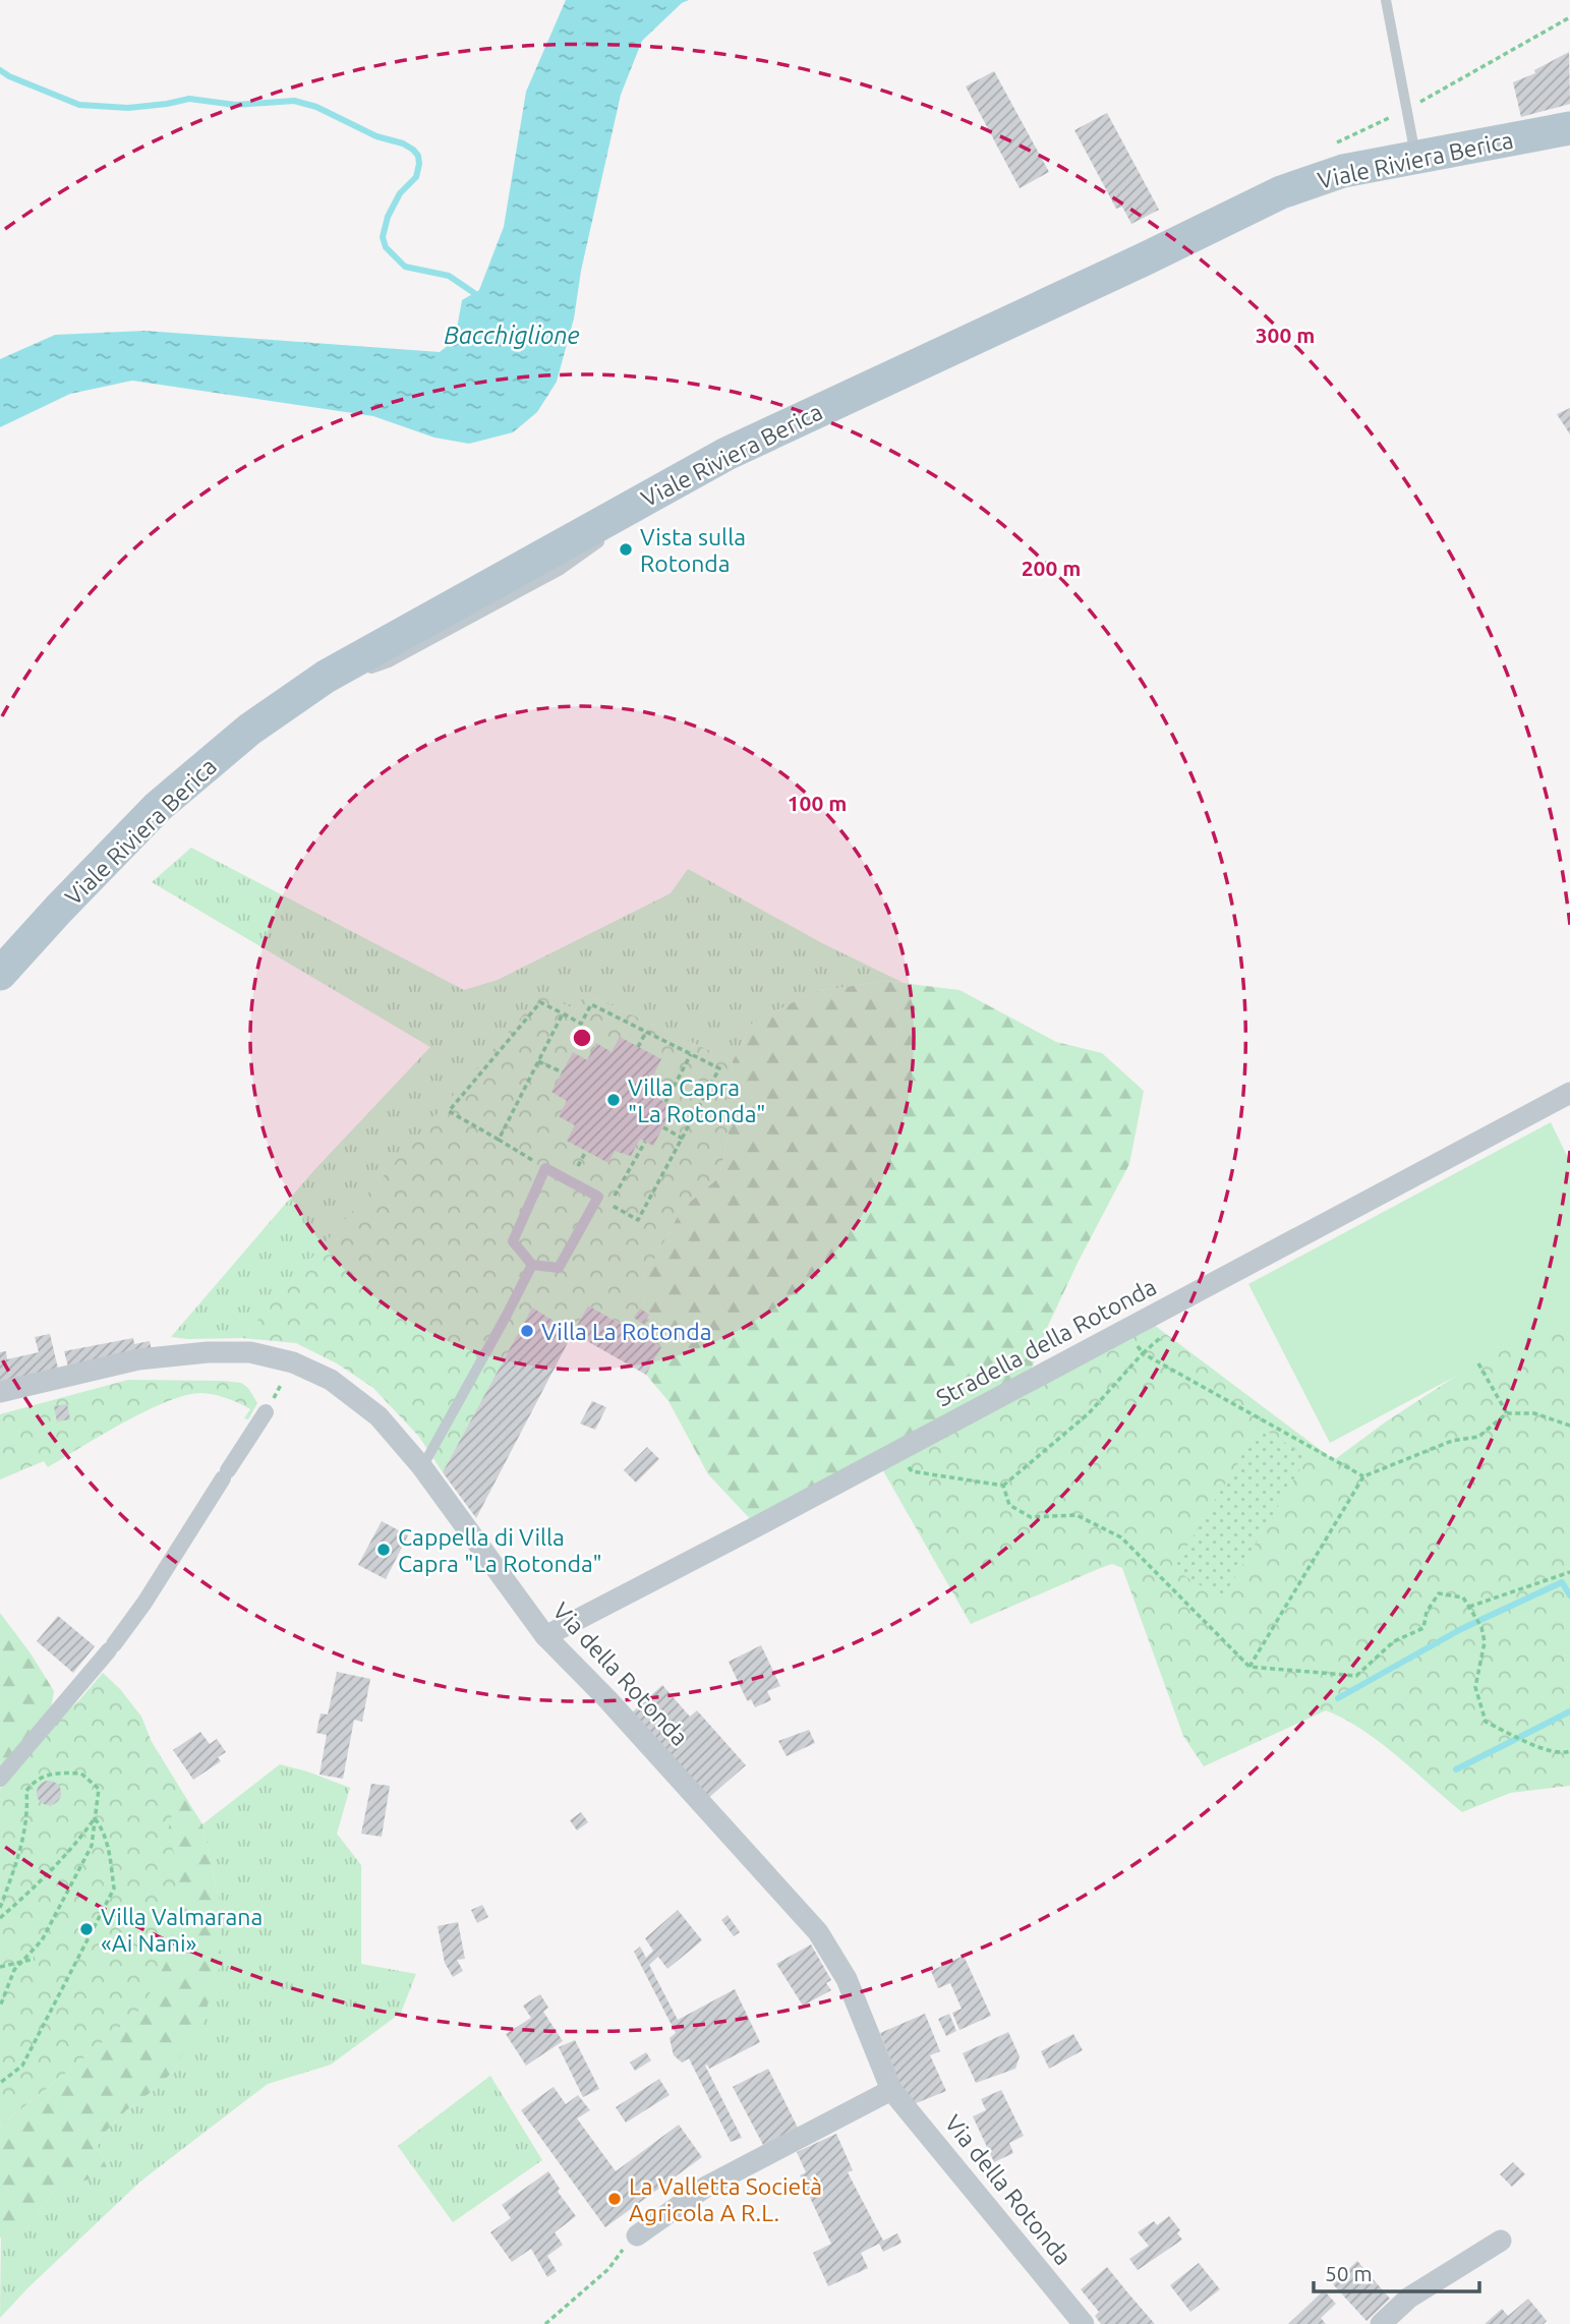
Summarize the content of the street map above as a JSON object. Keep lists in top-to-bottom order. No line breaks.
{"streets":{"main road":["Viale Riviera Berica"],"street":["Stradella della Rotonda","Via della Rotonda"]},"crossings":[["Stradella della Rotonda","Via della Rotonda"]],"water":["Bacchiglione"],"places":["Vista sulla Rotonda","Villa Capra \"La Rotonda\"","Villa La Rotonda","Cappella di Villa Capra \"La Rotonda\"","Villa Valmarana «Ai Nani»","La Valletta Società Agricola A R.L."],"scale_bar":"50 m","rings":["300 m","200 m","100 m"]}
